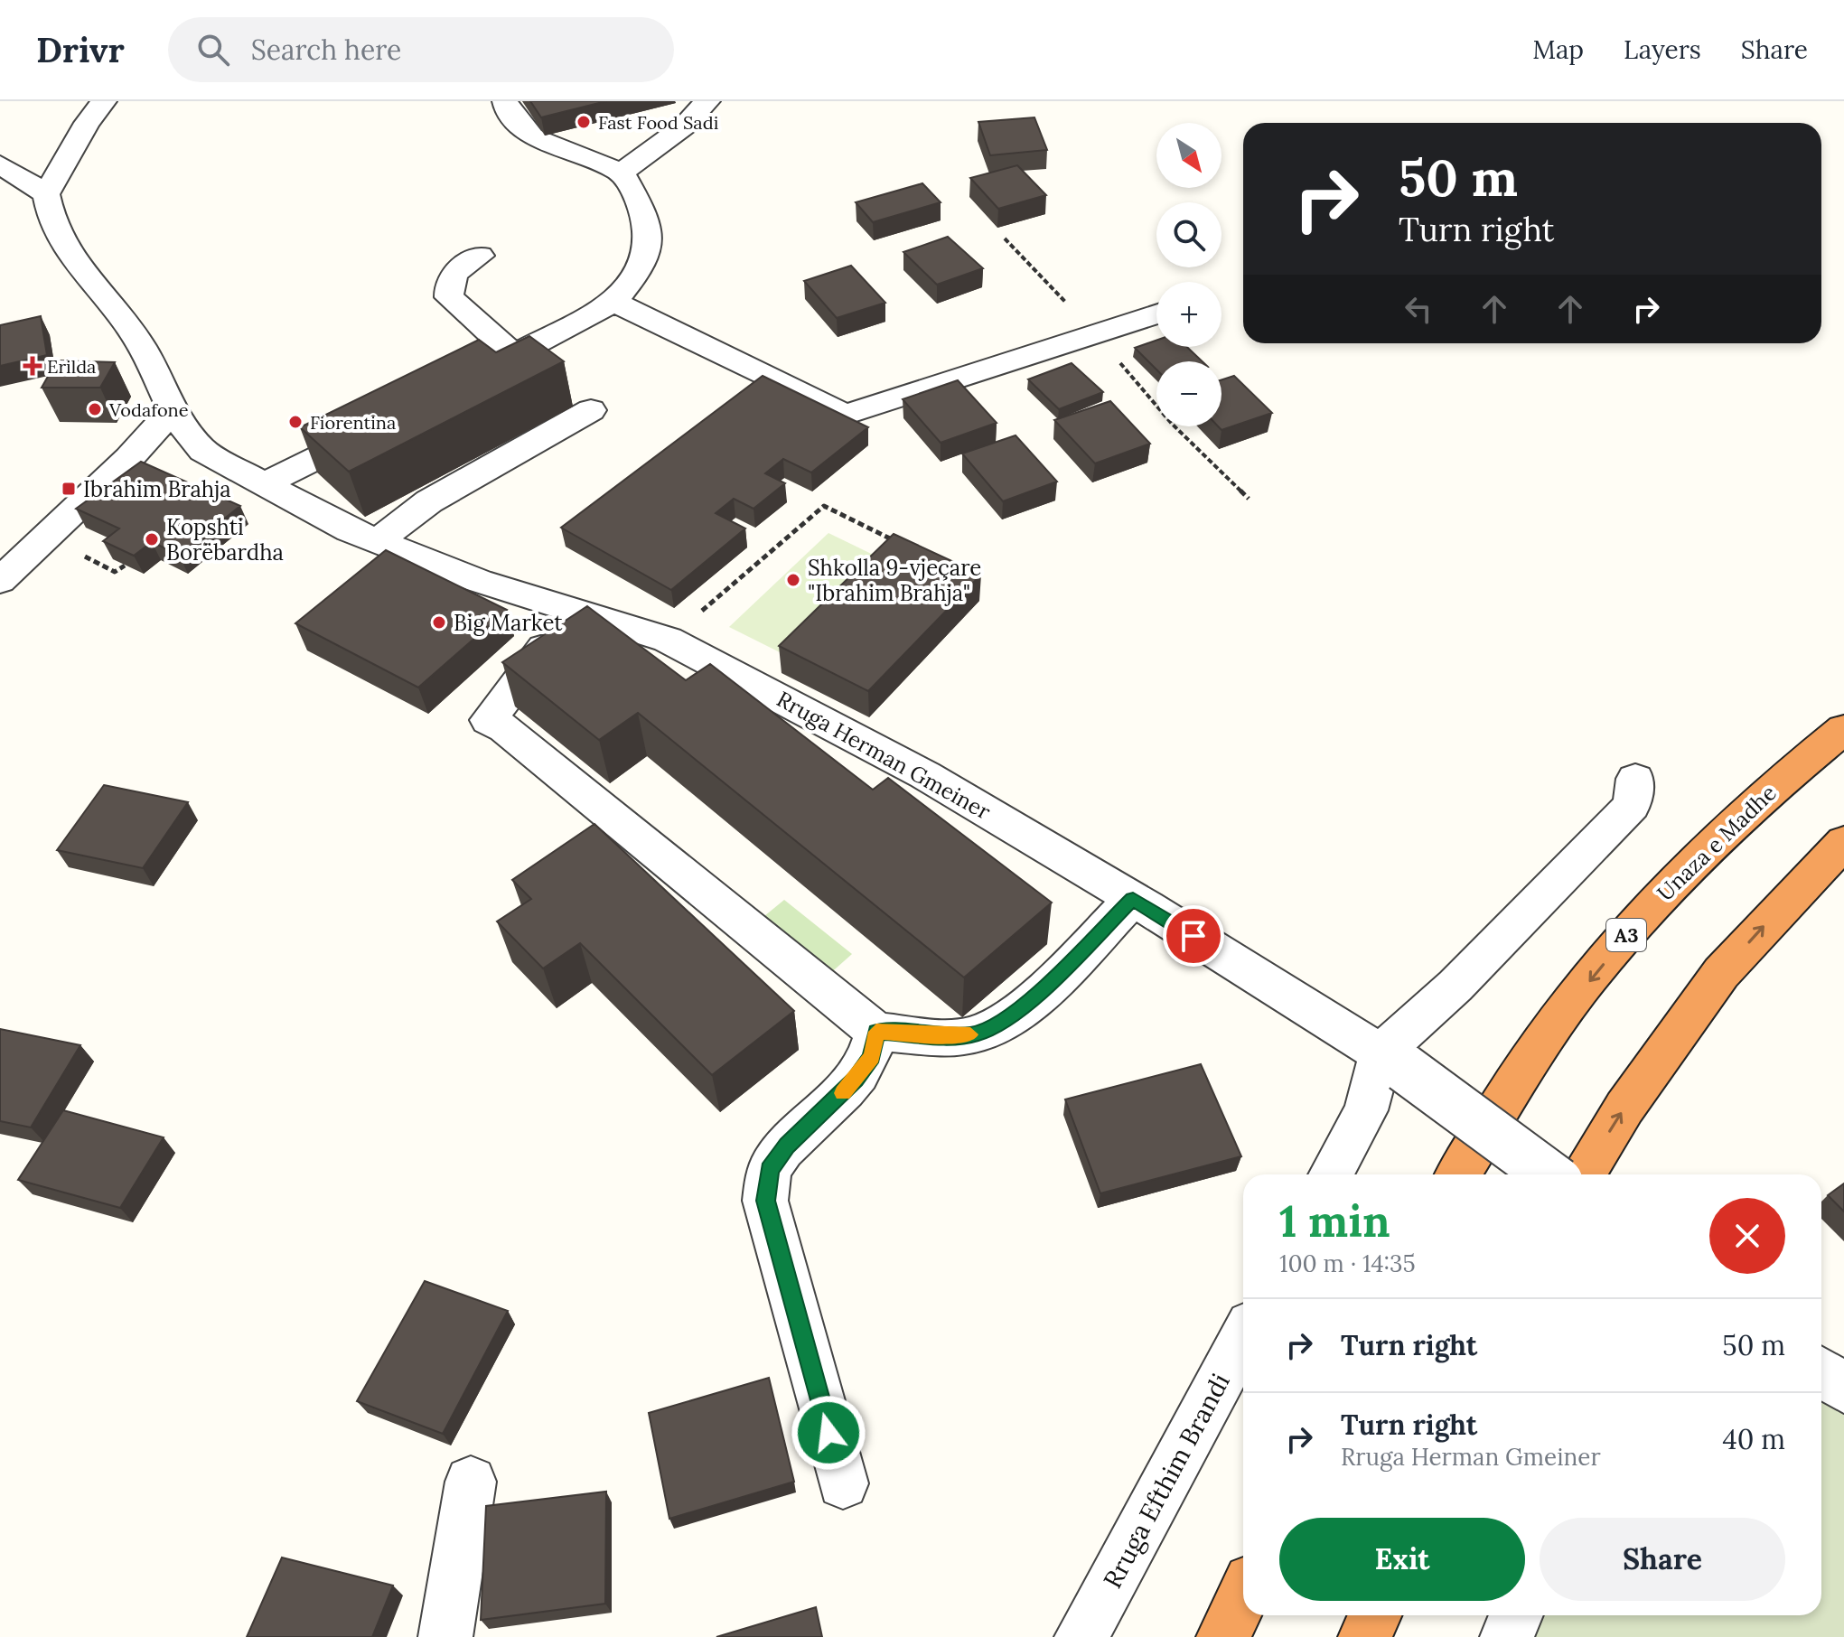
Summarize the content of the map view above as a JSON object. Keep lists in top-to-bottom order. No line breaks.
{"streets":{"highway":["Unaza e Madhe","A3"],"street":["Rruga Herman Gmeiner","Rruga Efthim Brandi"]},"places":{"other":["Fast Food Sadi","Vodafone","Fiorentina","Kopshti Borëbardha","Shkolla 9-vjeçare \"Ibrahim Brahja\"","Big Market"],"health":["Erilda"],"transit":["Ibrahim Brahja"]},"north":"bottom right","page":{"header":"Drivr","search":"Search here","nav":["Map","Layers","Share"],"map_buttons":["+","−"],"turn":["50 m","Turn right"],"heading":["1 min","100 m · 14:35"],"list":[{"name":"Turn right","value":"50 m"},{"name":"Turn right","note":"Rruga Herman Gmeiner","value":"40 m"}],"buttons":["Exit","Share"]}}
